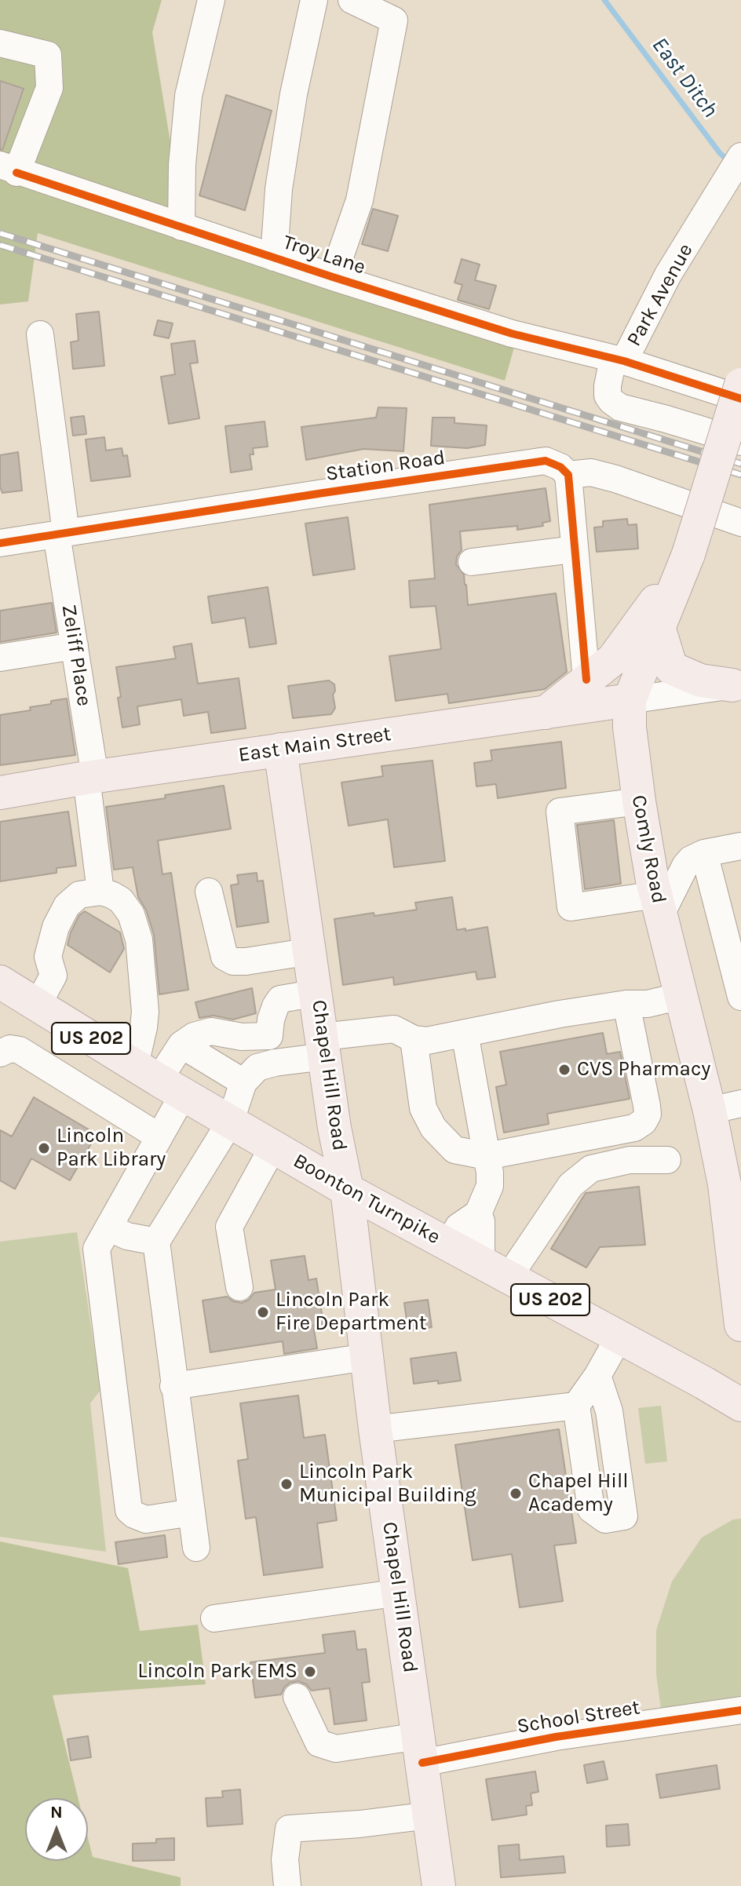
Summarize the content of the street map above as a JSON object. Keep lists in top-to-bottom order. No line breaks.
{"streets":{"main road":["East Main Street","Comly Road","US 202","Chapel Hill Road","Boonton Turnpike"],"street":["Troy Lane","Park Avenue","Station Road","Zeliff Place","School Street"]},"crossings":[["Troy Lane","Park Avenue"],["Station Road","Zeliff Place"],["Zeliff Place","East Main Street"],["East Main Street","Comly Road"],["East Main Street","Chapel Hill Road"],["Chapel Hill Road","Boonton Turnpike"],["Chapel Hill Road","School Street"]],"water":["East Ditch"],"places":["CVS Pharmacy","Lincoln Park Library","Lincoln Park Fire Department","Lincoln Park Municipal Building","Chapel Hill Academy","Lincoln Park EMS"],"north":"top"}
